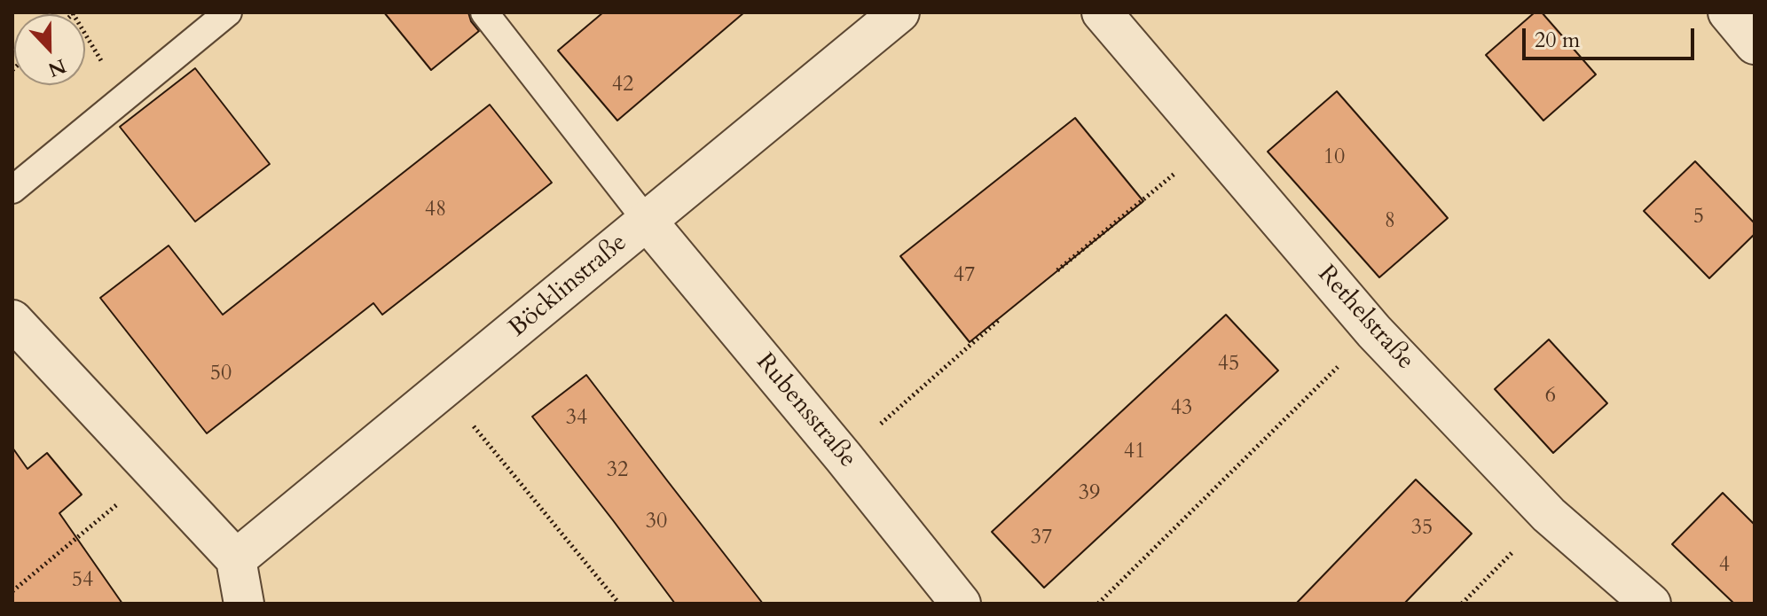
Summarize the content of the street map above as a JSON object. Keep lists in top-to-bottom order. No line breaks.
{"streets":{"street":["Böcklinstraße","Rethelstraße","Rubensstraße"]},"crossings":[["Böcklinstraße","Rubensstraße"]],"house_numbers":["42","10","48","5","8","47","45","50","6","43","34","41","32","39","30","35","37","4","54"],"scale_bar":"20 m","north":"bottom"}
